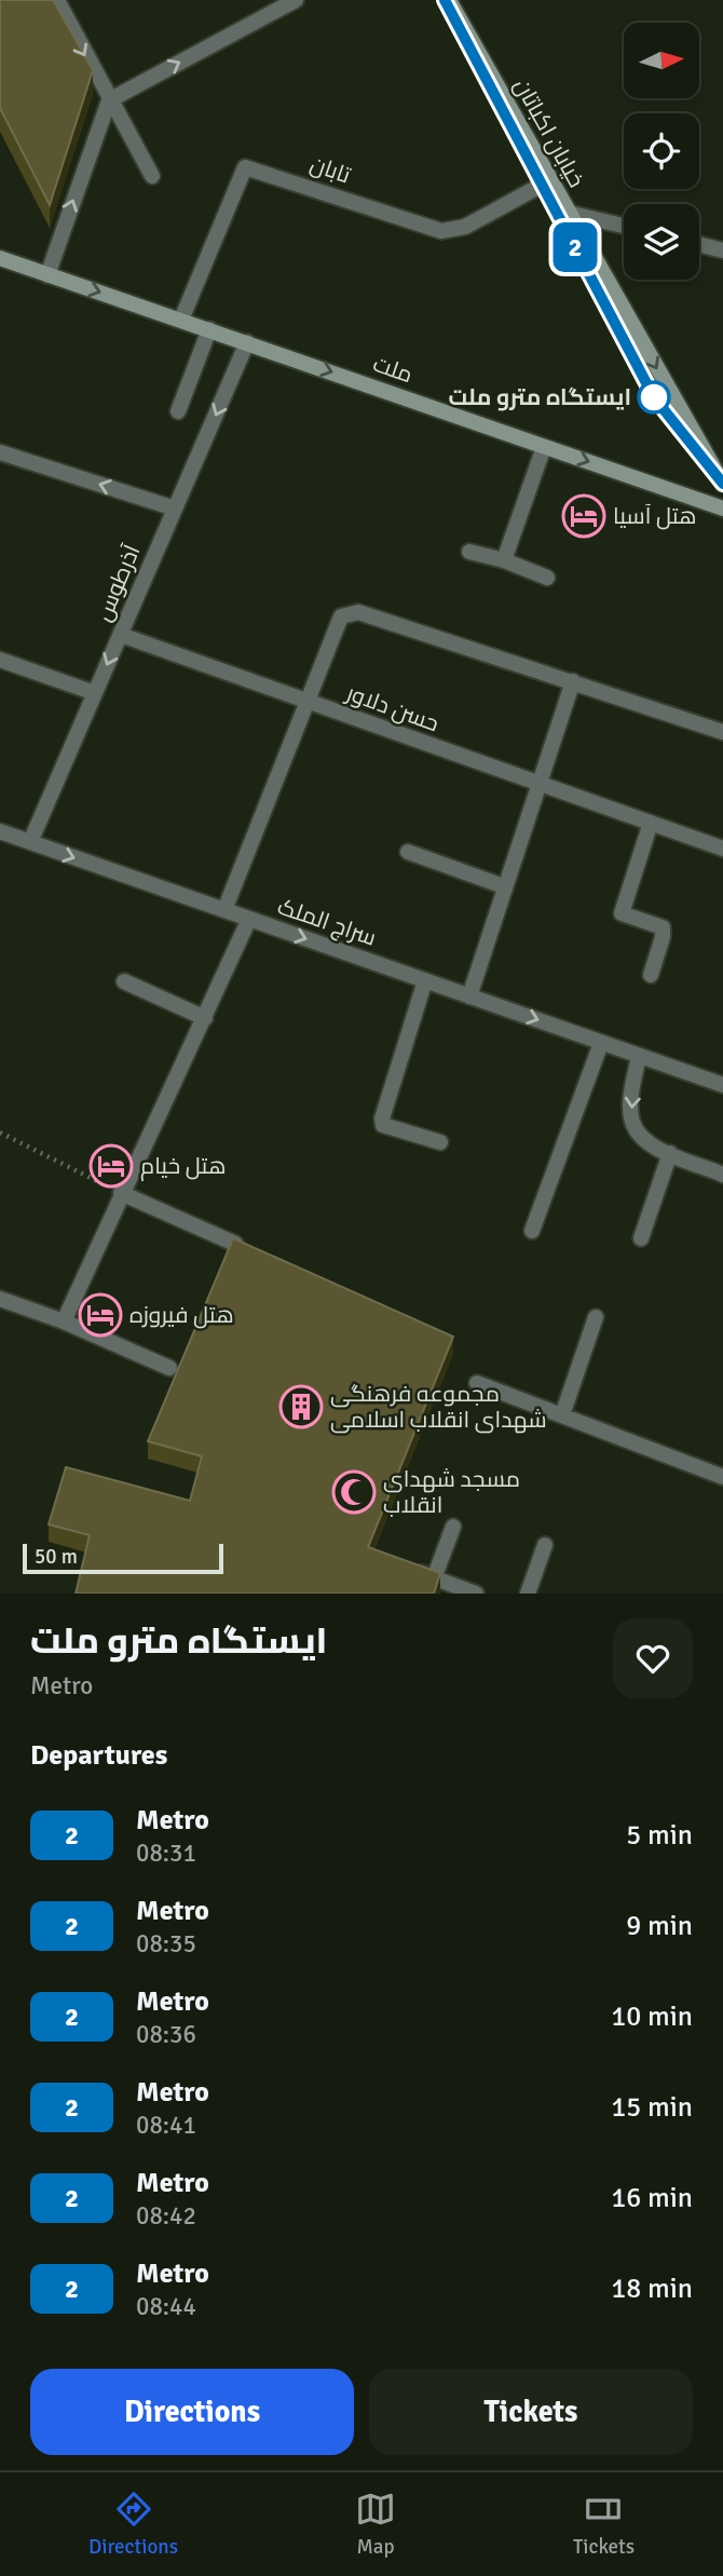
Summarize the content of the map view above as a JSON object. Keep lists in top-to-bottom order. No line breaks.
{"streets":{"main road":["خیابان اکباتان","ملت"],"street":["تابان","آذرطوس","حسن دلاور","سراج الملک"]},"crossings":[["خیابان اکباتان","تابان"],["تابان","ملت"],["ملت","آذرطوس"],["آذرطوس","حسن دلاور"],["آذرطوس","سراج الملک"]],"one_way":["خیابان اکباتان","ملت","سراج الملک"],"places":{"other":["ایستگاه مترو ملت"],"hotel":["هتل آسیا","هتل خیام","هتل فیروزه"],"building":["مجموعه فرهنگی شهدای انقلاب اسلامی"],"mosque":["مسجد شهدای انقلاب"]},"lines":["metro line 2"],"scale_bar":"50 m","north":"right","page":{"on_map":"2","scale":"50 m","heading":[["ایستگاه مترو ملت","Metro"],"Departures"],"list":[{"mark":"2","name":"Metro","note":"08:31","value":"5 min"},{"mark":"2","name":"Metro","note":"08:35","value":"9 min"},{"mark":"2","name":"Metro","note":"08:36","value":"10 min"},{"mark":"2","name":"Metro","note":"08:41","value":"15 min"},{"mark":"2","name":"Metro","note":"08:42","value":"16 min"},{"mark":"2","name":"Metro","note":"08:44","value":"18 min"}],"buttons":["Directions","Tickets"],"tabs":["Directions","Map","Tickets"]}}
